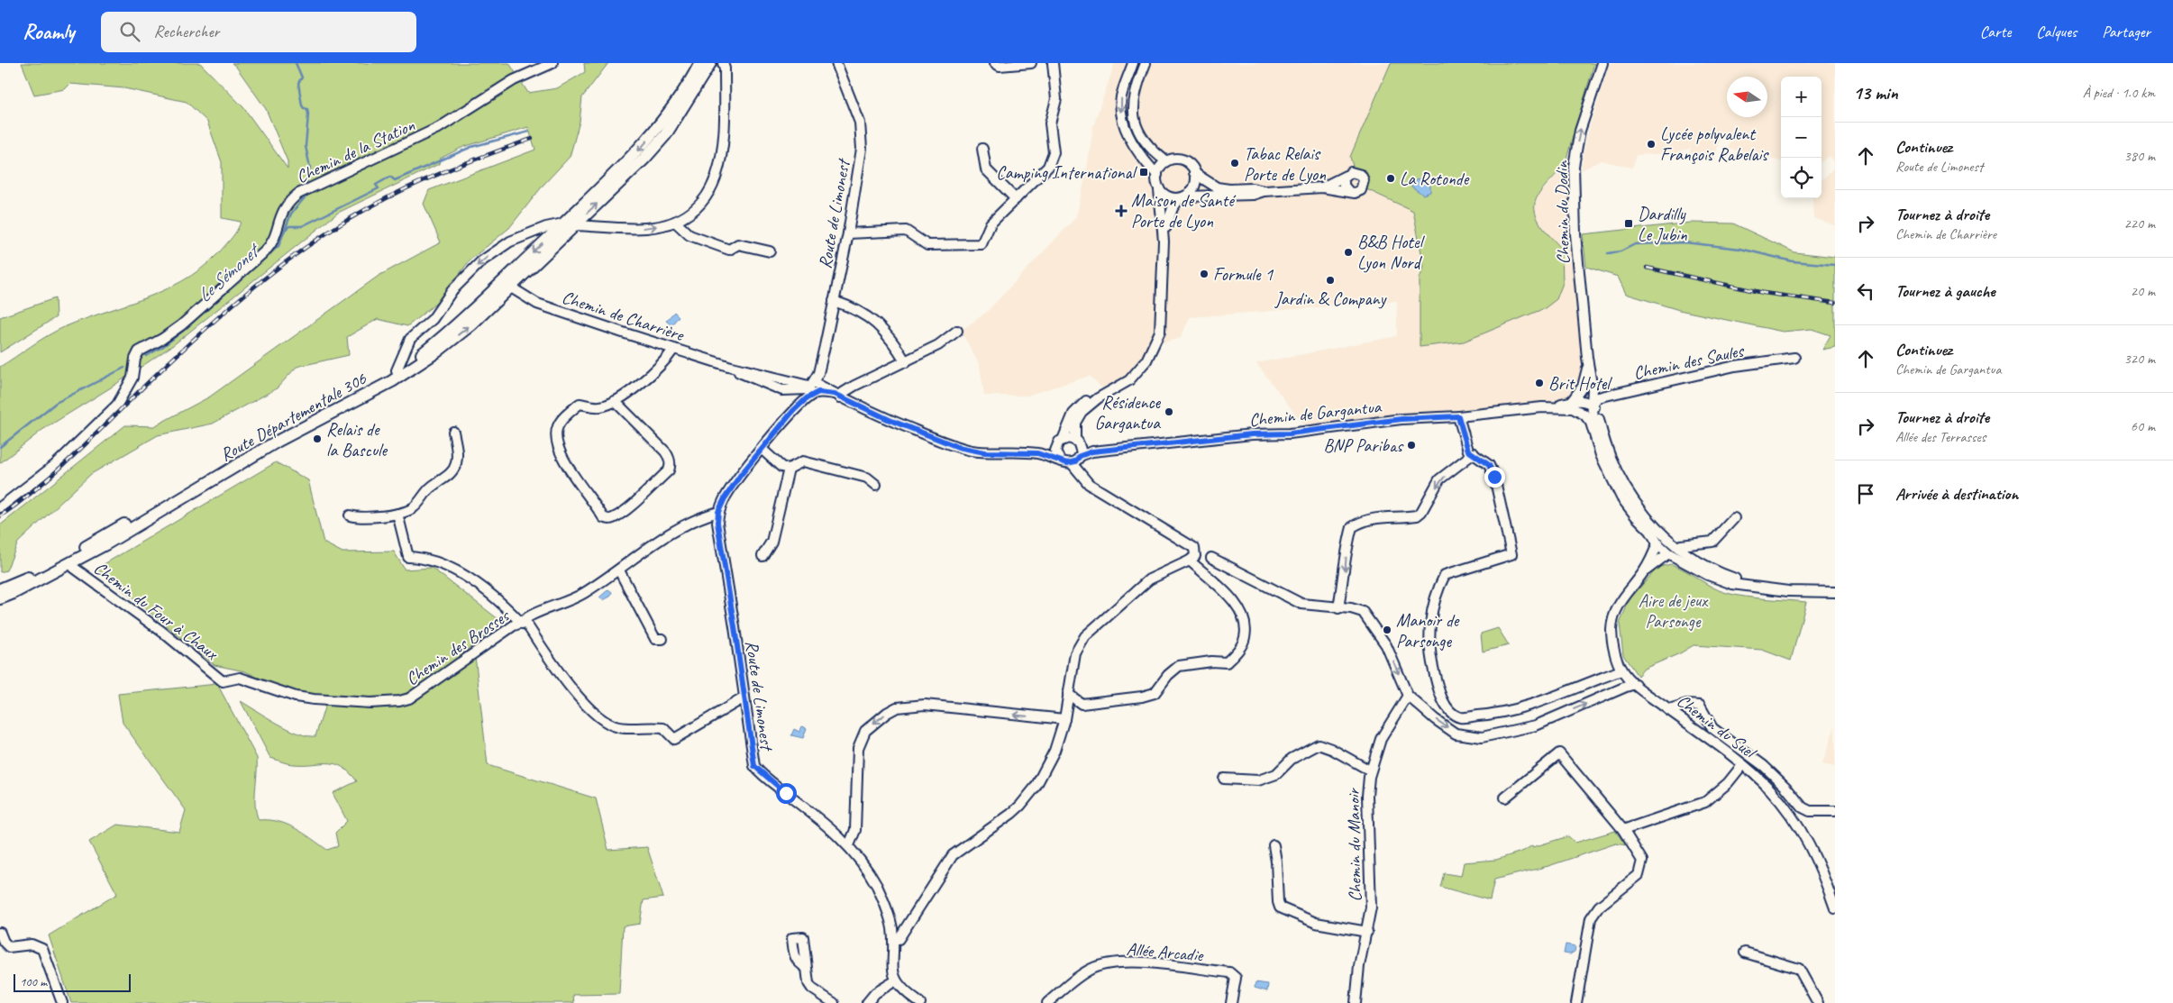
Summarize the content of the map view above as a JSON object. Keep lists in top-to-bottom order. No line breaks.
{"streets":{"main road":["Route Départementale 306"],"street":["Chemin de la Station","Chemin du Dodin","Route de Limonest","Chemin de Charrière","Chemin des Saules","Chemin de Gargantua","Chemin du Four à Chaux","Chemin des Brosses","Chemin du Suel","Chemin du Manoir","Allée Arcadie"]},"crossings":[["Chemin du Dodin","Chemin des Saules"],["Route de Limonest","Chemin de Charrière"],["Route de Limonest","Chemin des Brosses"],["Chemin de Charrière","Chemin de Gargantua"],["Chemin de Charrière","Route Départementale 306"],["Chemin des Saules","Chemin de Gargantua"],["Route Départementale 306","Chemin du Four à Chaux"],["Chemin du Four à Chaux","Chemin des Brosses"]],"one_way":["Chemin du Dodin"],"water":["Le Sémonet"],"parks":["Aire de jeux Parsonge"],"places":{"other":["Lycée polyvalent François Rabelais","Tabac Relais Porte de Lyon","La Rotonde","B&B Hotel Lyon Nord","Formule 1","Jardin & Company","Brit Hotel","Résidence Gargantua","Relais de la Bascule","BNP Paribas","Manoir de Parsonge"],"transit":["Camping International","Dardilly Le Jubin"],"health":["Maison de Santé Porte de Lyon"]},"scale_bar":"100 m","north":"left","page":{"header":"Roamly","search":"Rechercher","nav":["Carte","Calques","Partager"],"heading":["13 min","À pied · 1.0 km"],"map_buttons":["+","−"],"list":[["Continuez","Route de Limonest","380 m"],["Tournez à droite","Chemin de Charrière","220 m"],["Tournez à gauche","20 m"],["Continuez","Chemin de Gargantua","320 m"],["Tournez à droite","Allée des Terrasses","60 m"],"Arrivée à destination"],"scale":"100 m"}}
